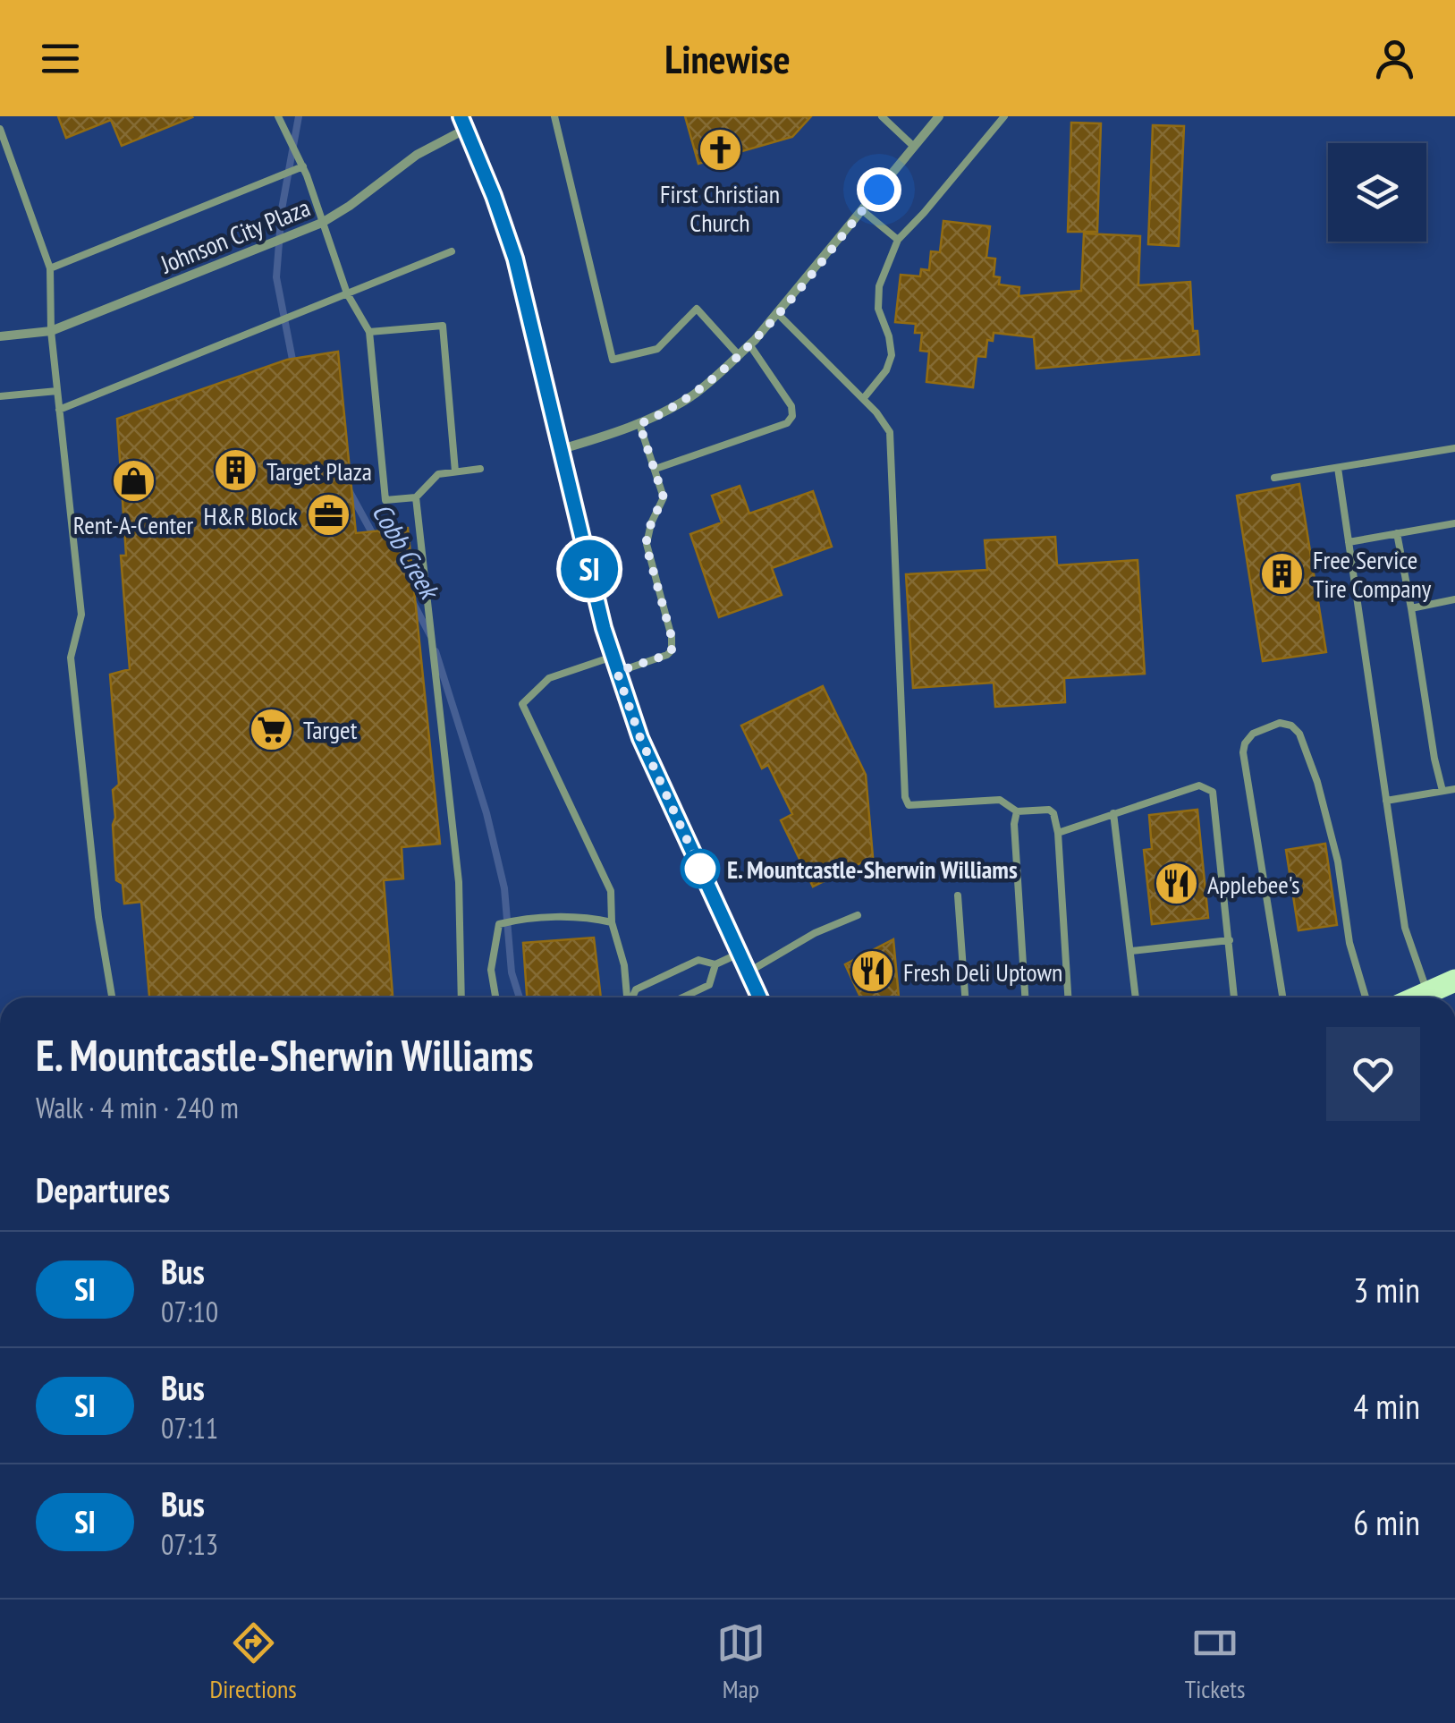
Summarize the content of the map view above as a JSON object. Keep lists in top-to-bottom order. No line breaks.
{"streets":{"street":["Johnson City Plaza"]},"water":["Cobb Creek"],"places":{"church":["First Christian Church"],"building":["Target Plaza","Free Service Tire Company"],"shop":["Rent-A-Center"],"office":["H&R Block"],"supermarket":["Target"],"other":["E. Mountcastle-Sherwin Williams"],"restaurant":["Applebee's","Fresh Deli Uptown"]},"lines":["bus line SI"],"page":{"header":"Linewise","on_map":"SI","heading":[["E. Mountcastle-Sherwin Williams","Walk · 4 min · 240 m"],"Departures"],"list":[{"mark":"SI","name":"Bus","note":"07:10","value":"3 min"},{"mark":"SI","name":"Bus","note":"07:11","value":"4 min"},{"mark":"SI","name":"Bus","note":"07:13","value":"6 min"}],"tabs":["Directions","Map","Tickets"]}}
